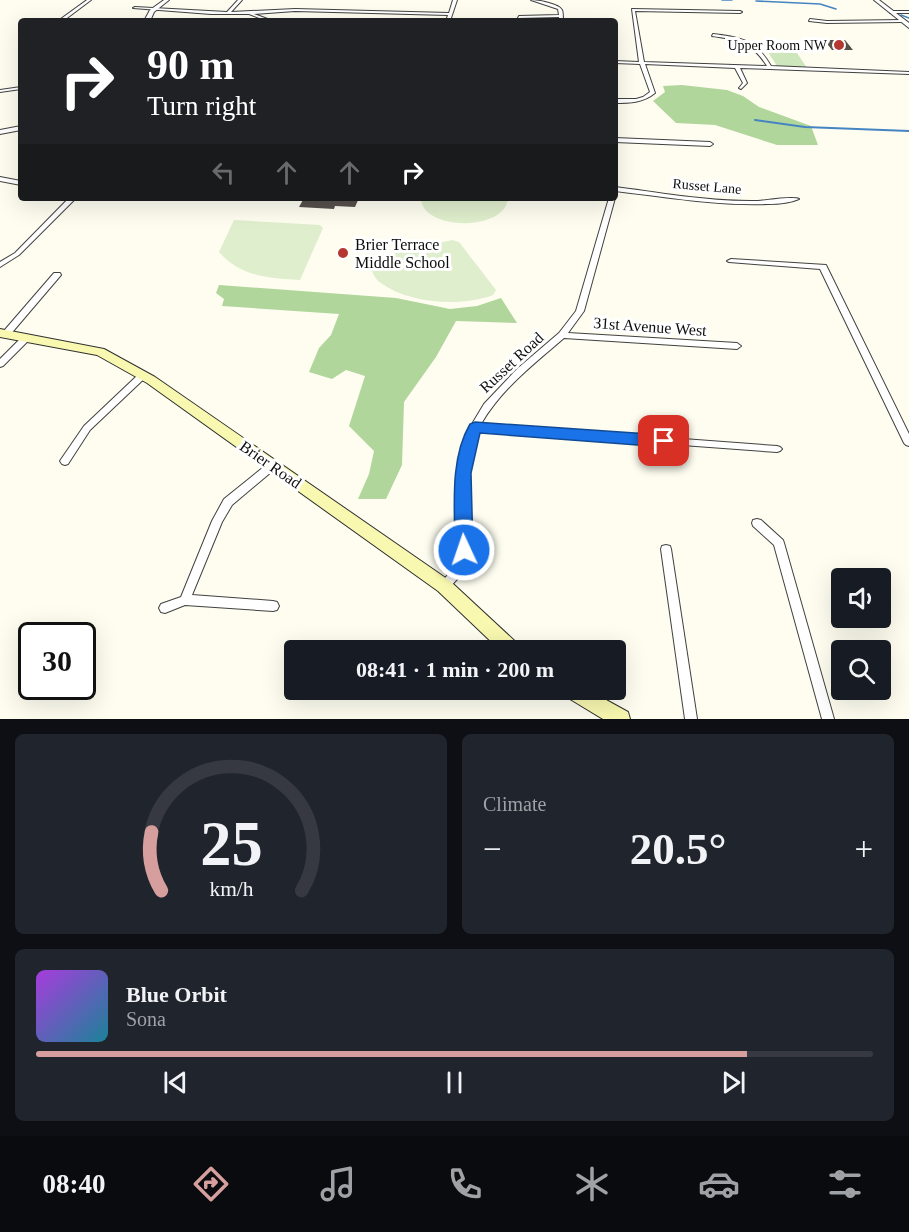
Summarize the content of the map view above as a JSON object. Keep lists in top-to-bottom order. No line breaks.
{"streets":{"main road":["Brier Road"],"street":["Russet Lane","31st Avenue West","Russet Road"]},"crossings":[["31st Avenue West","Russet Road"],["Russet Road","Brier Road"]],"places":["Upper Room NW","Brier Terrace Middle School"],"page":{"turn":["90 m","Turn right"],"limit":"30","trip":"08:41 · 1 min · 200 m","tile":"Climate","heat":["−","20.5°","+"],"song":["Blue Orbit","Sona"],"tabs":"08:40","gauge":["25","km/h"]}}
